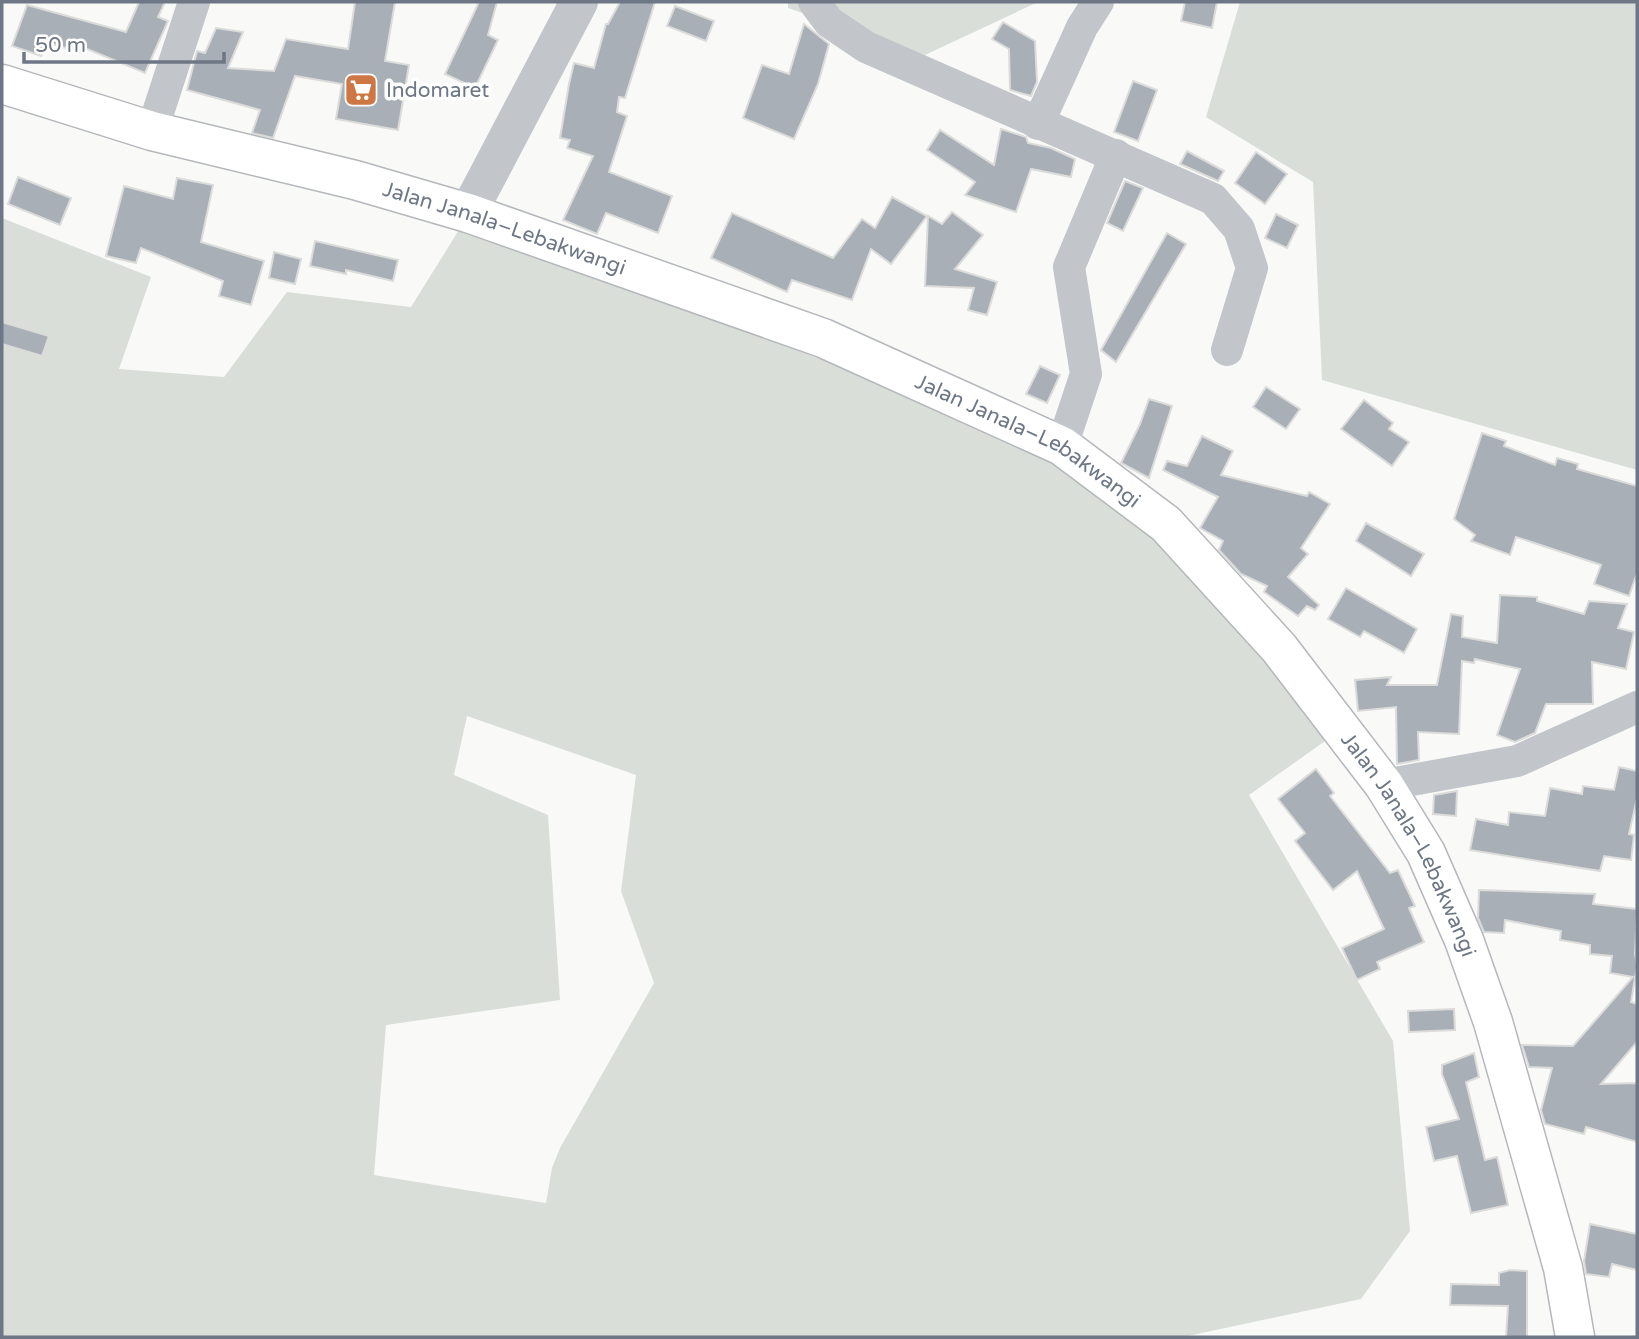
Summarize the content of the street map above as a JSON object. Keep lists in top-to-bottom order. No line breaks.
{"streets":{"main road":["Jalan Janala–Lebakwangi"]},"places":{"supermarket":["Indomaret"]},"scale_bar":"50 m"}
